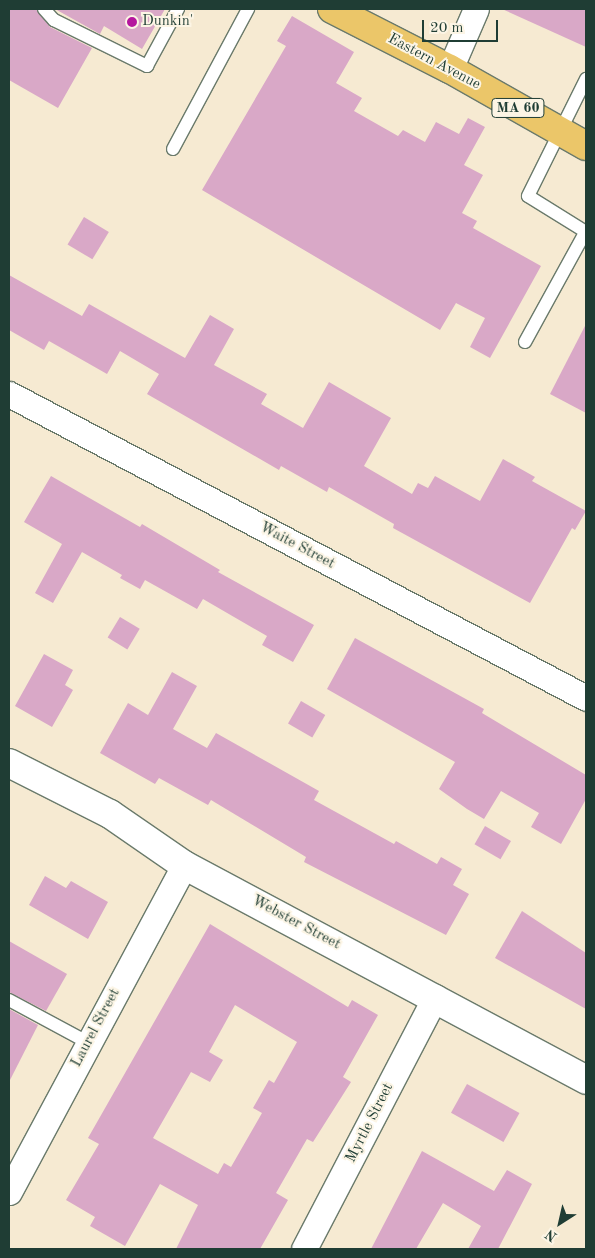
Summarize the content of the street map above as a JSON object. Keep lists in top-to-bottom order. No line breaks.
{"streets":{"main road":["Eastern Avenue","MA 60"],"street":["Waite Street","Webster Street","Laurel Street","Myrtle Street"]},"crossings":[["Webster Street","Laurel Street"],["Webster Street","Myrtle Street"]],"places":["Dunkin'"],"scale_bar":"20 m","north":"bottom left"}
